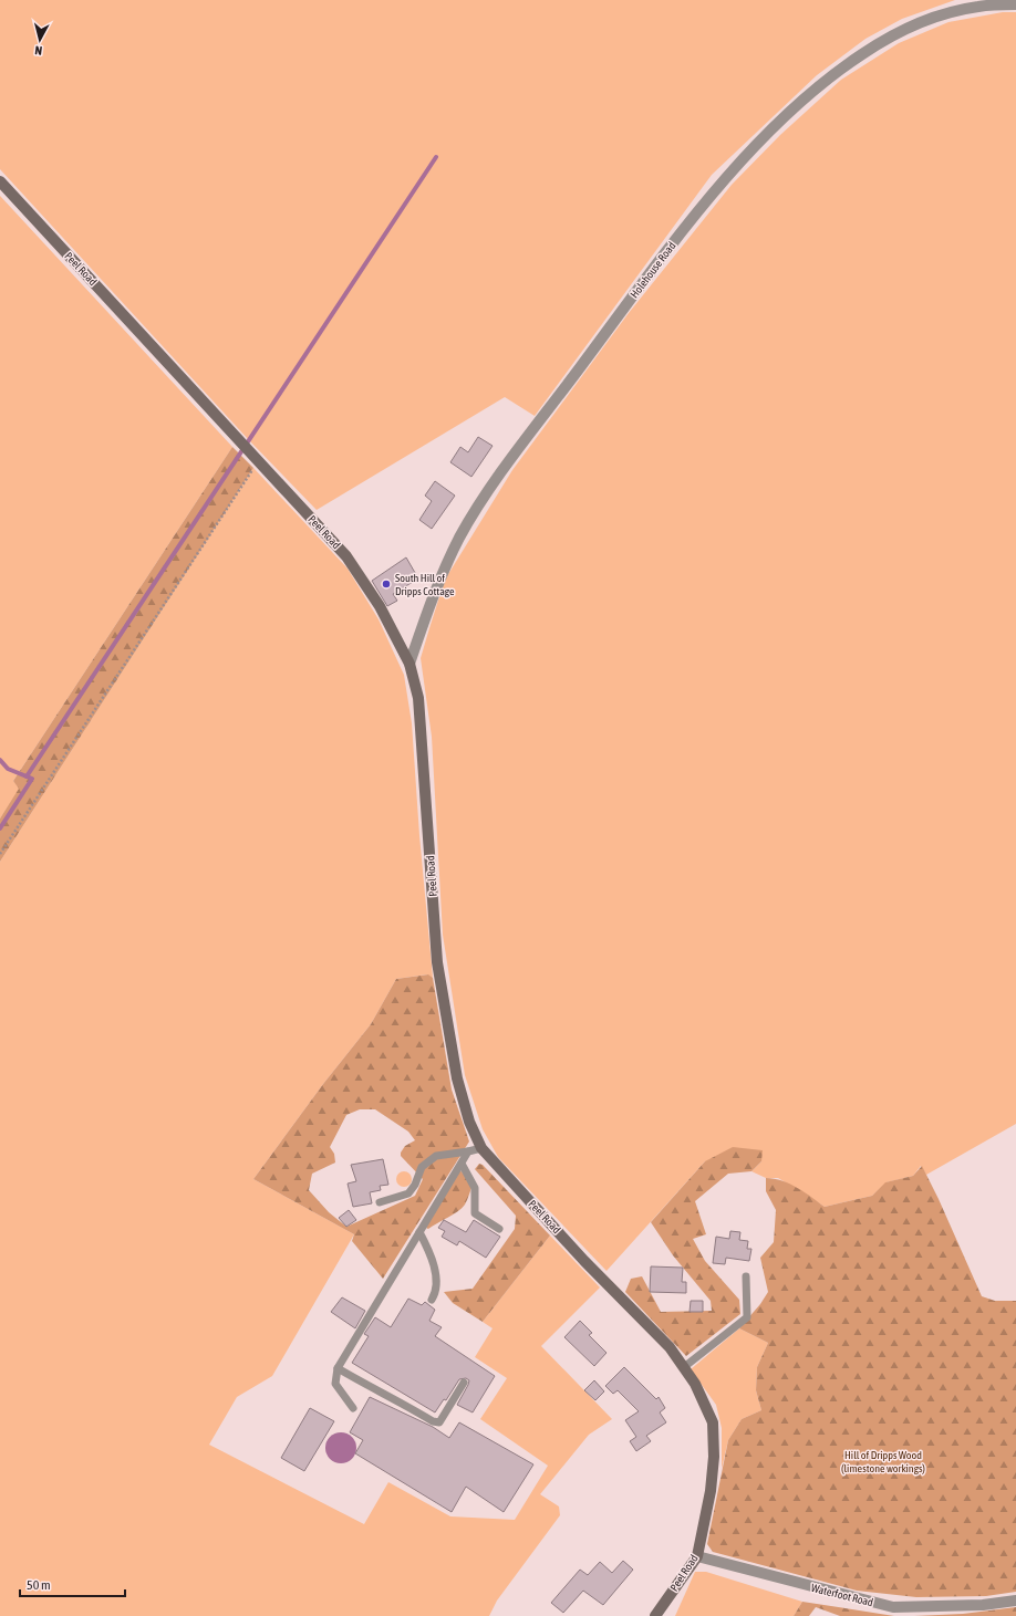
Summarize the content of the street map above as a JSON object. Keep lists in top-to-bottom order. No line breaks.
{"streets":{"street":["Peel Road","Holehouse Road","Waterfoot Road"]},"crossings":[["Peel Road","Holehouse Road"],["Peel Road","Waterfoot Road"]],"parks":["Hill of Dripps Wood (limestone workings)"],"places":["South Hill of Dripps Cottage"],"scale_bar":"50 m","north":"bottom"}
